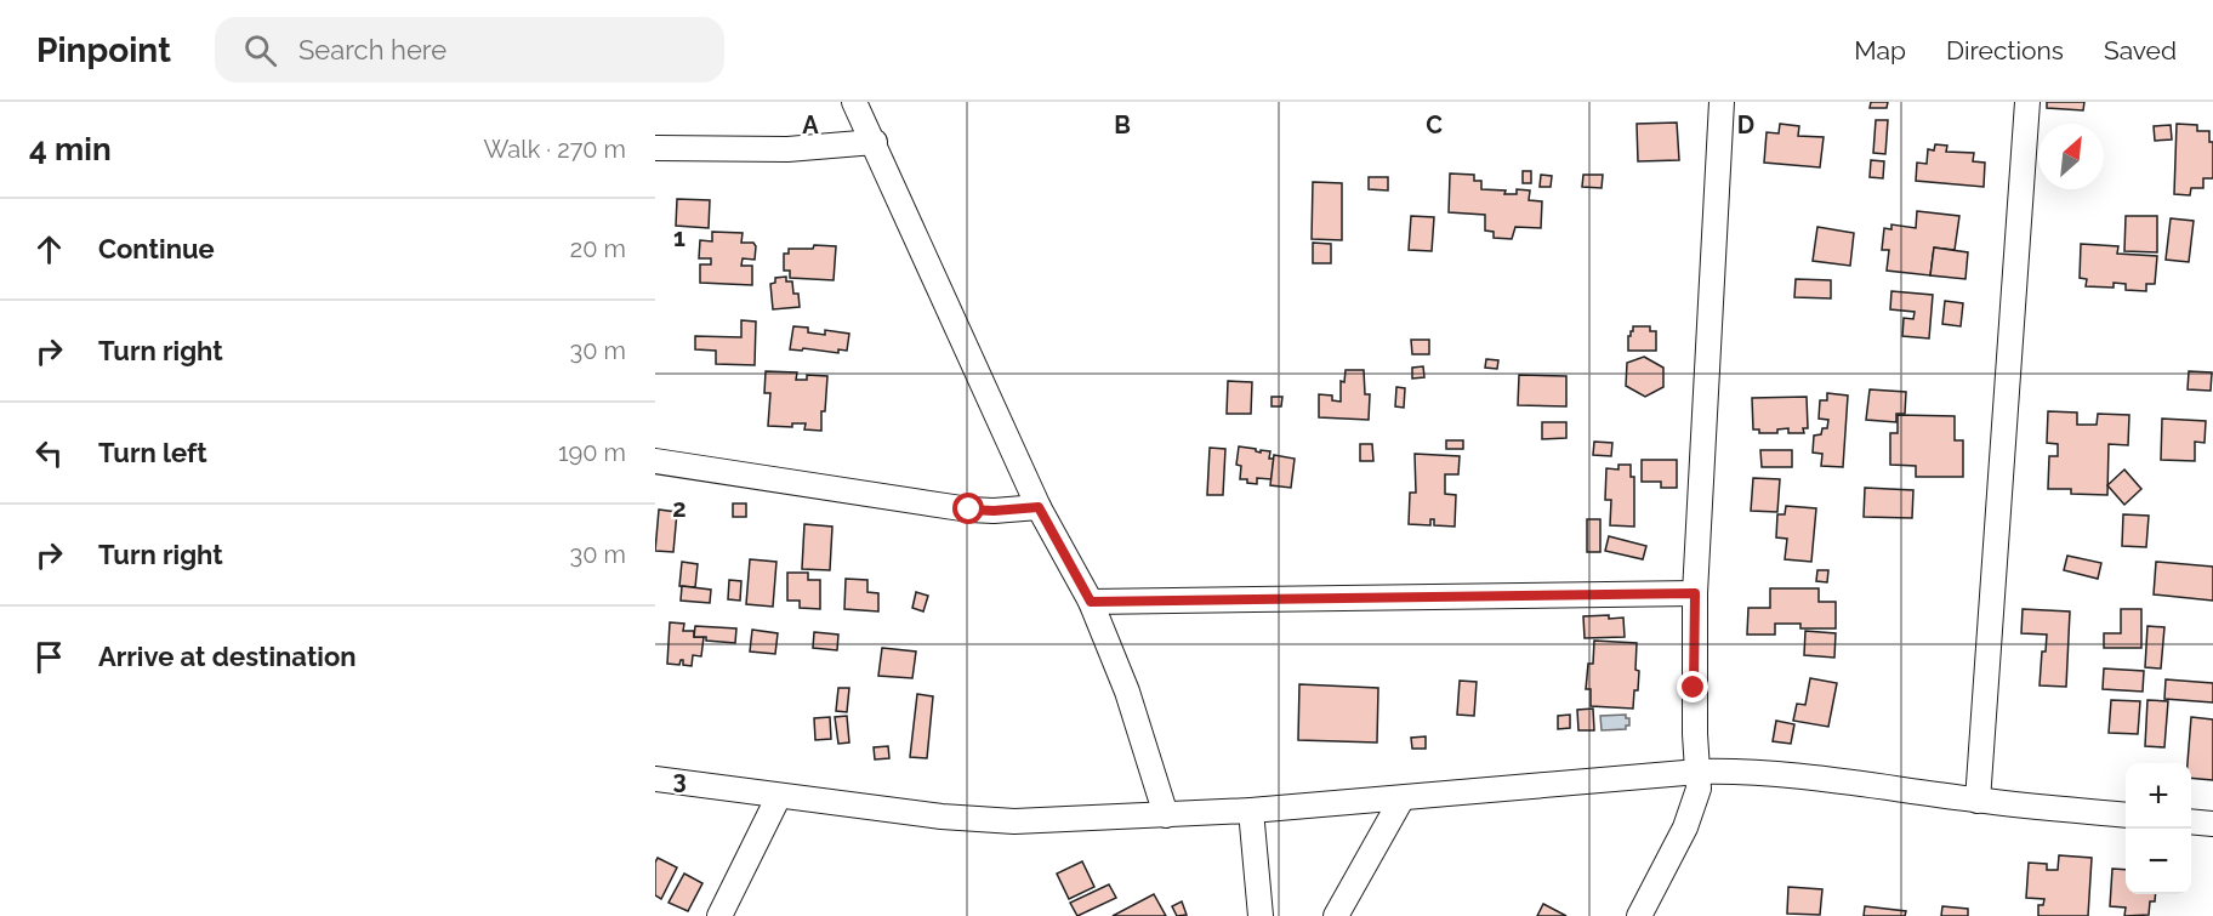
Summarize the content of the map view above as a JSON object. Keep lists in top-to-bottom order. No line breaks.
{"north":"top right","page":{"header":"Pinpoint","search":"Search here","nav":["Map","Directions","Saved"],"heading":["4 min","Walk · 270 m"],"list":[["Continue","20 m"],["Turn right","30 m"],["Turn left","190 m"],["Turn right","30 m"],"Arrive at destination"],"map_buttons":["+","−"]},"grid":{"columns":["A","B","C","D"],"rows":["1","2","3"]}}
